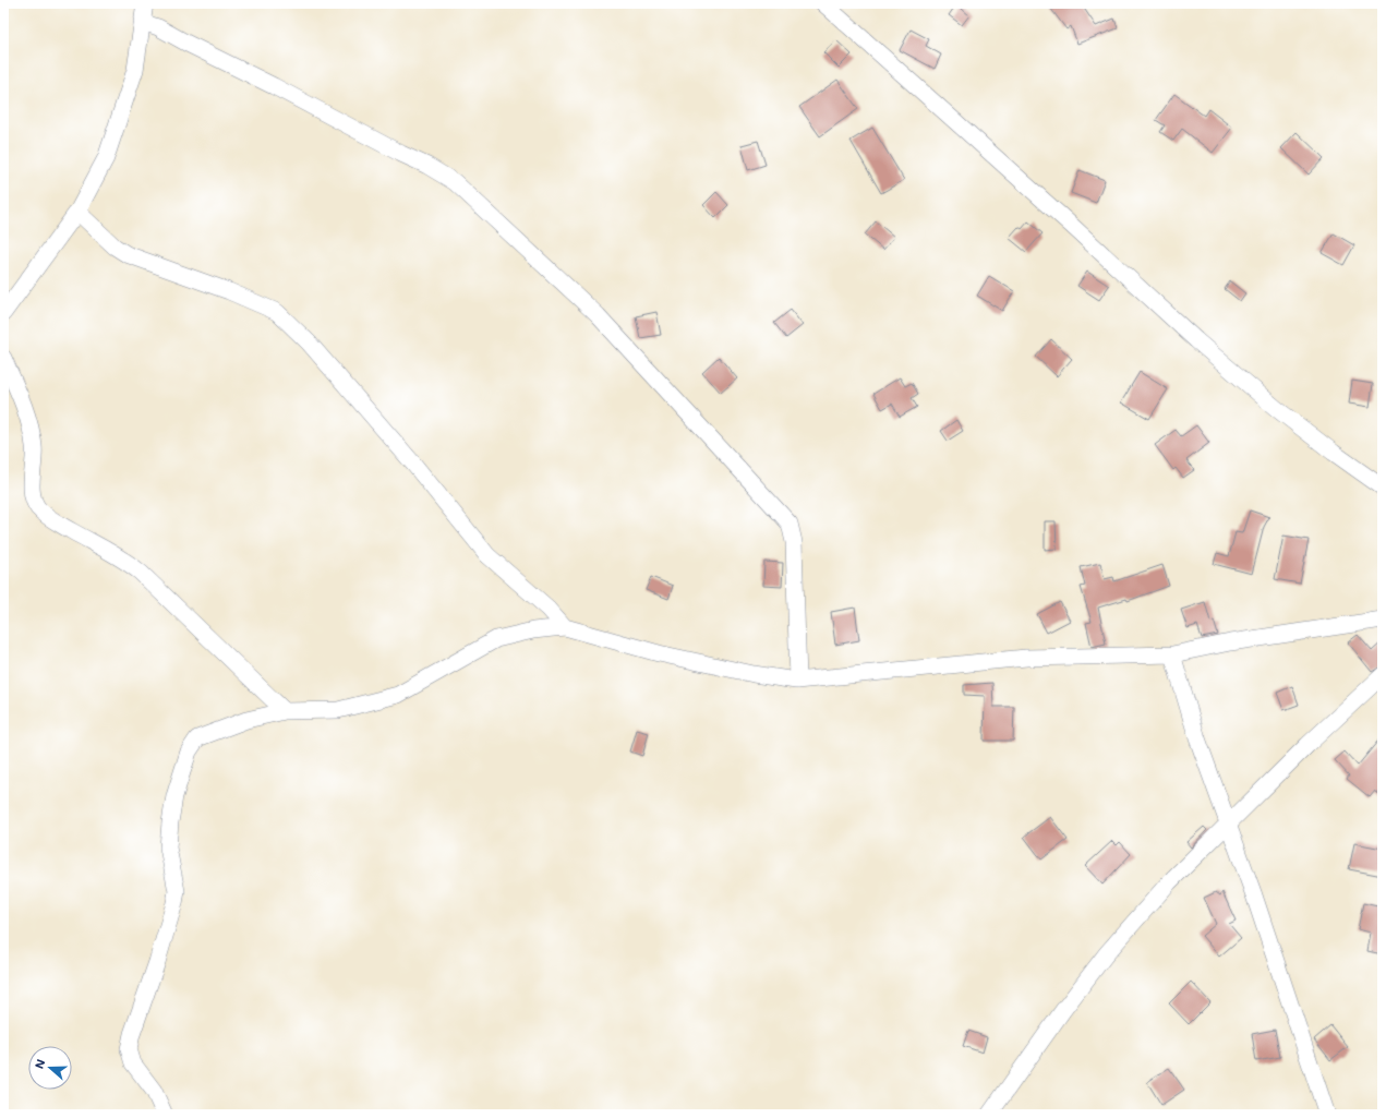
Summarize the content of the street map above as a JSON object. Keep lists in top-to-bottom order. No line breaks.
{"north":"left"}
